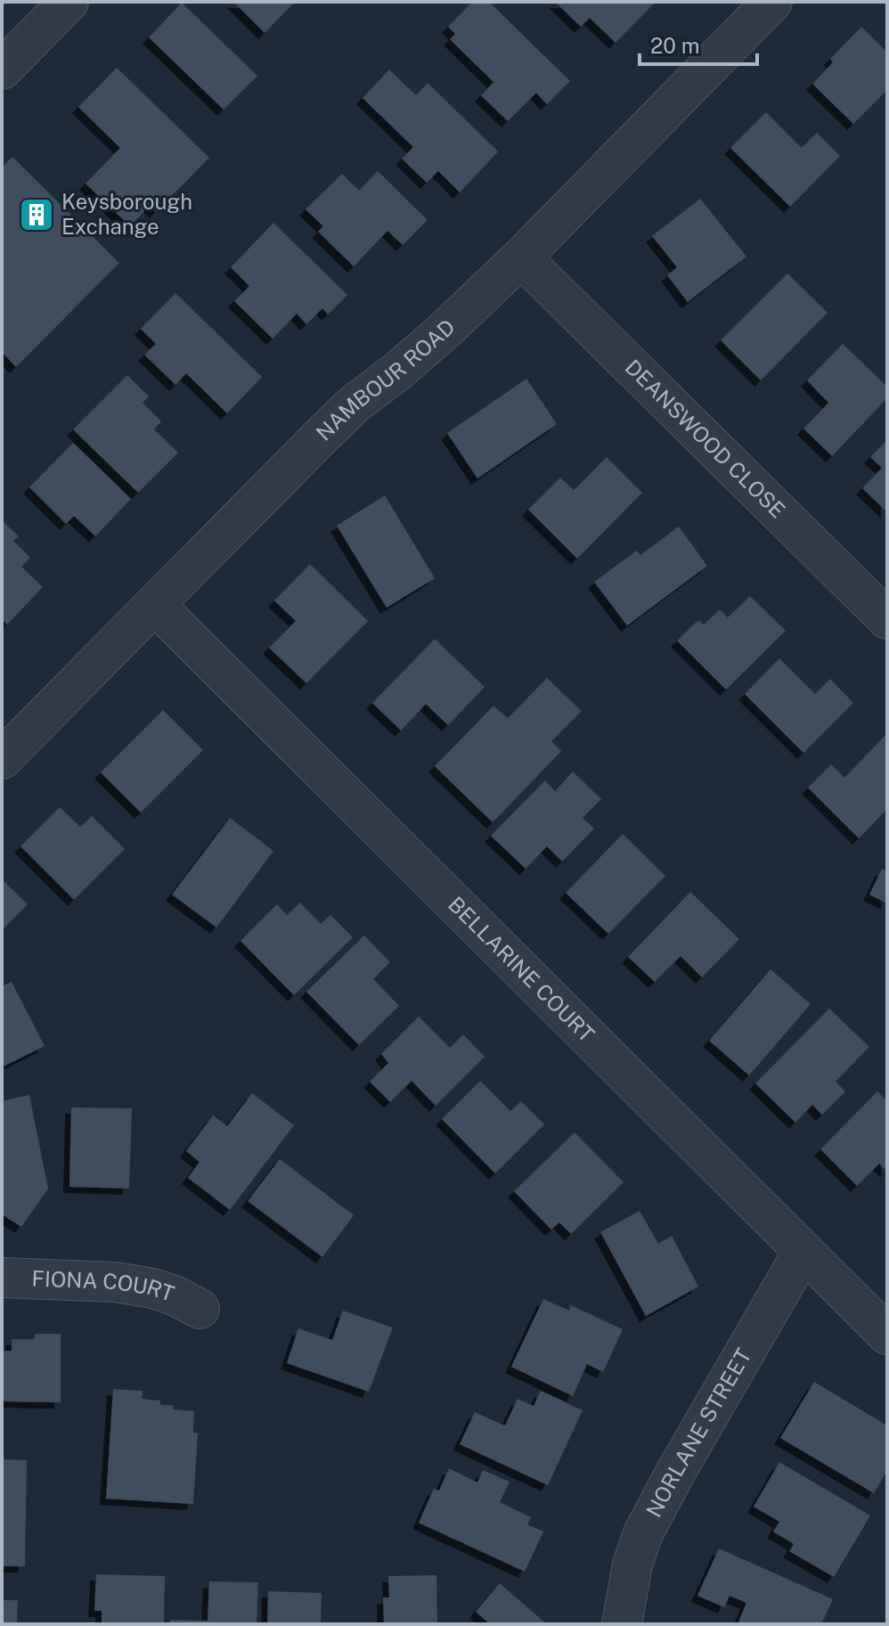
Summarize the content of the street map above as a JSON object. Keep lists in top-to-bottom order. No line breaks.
{"streets":{"street":["NAMBOUR ROAD","DEANSWOOD CLOSE","BELLARINE COURT","FIONA COURT","NORLANE STREET"]},"crossings":[["NAMBOUR ROAD","DEANSWOOD CLOSE"],["NAMBOUR ROAD","BELLARINE COURT"],["BELLARINE COURT","NORLANE STREET"]],"places":{"building":["Keysborough Exchange"]},"scale_bar":"20 m"}
